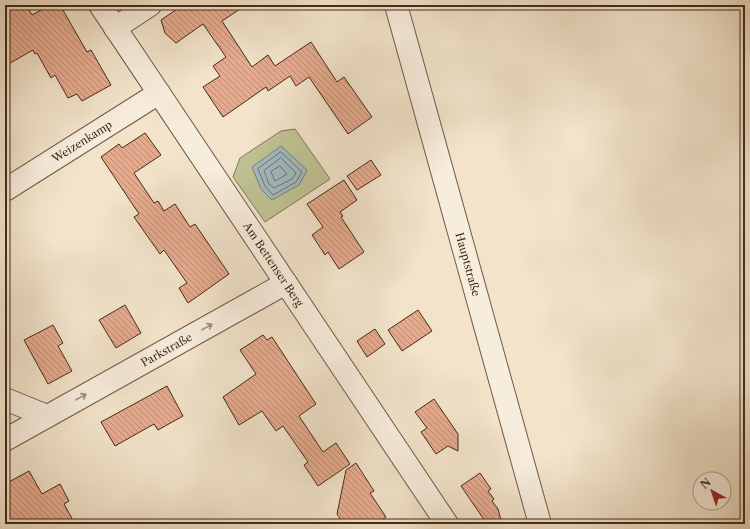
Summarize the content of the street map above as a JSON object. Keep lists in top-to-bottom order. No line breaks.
{"streets":{"street":["Weizenkamp","Am Bettenser Berg","Hauptstraße","Parkstraße"]},"crossings":[["Weizenkamp","Am Bettenser Berg"],["Am Bettenser Berg","Parkstraße"]],"one_way":["Parkstraße"],"north":"top left"}
